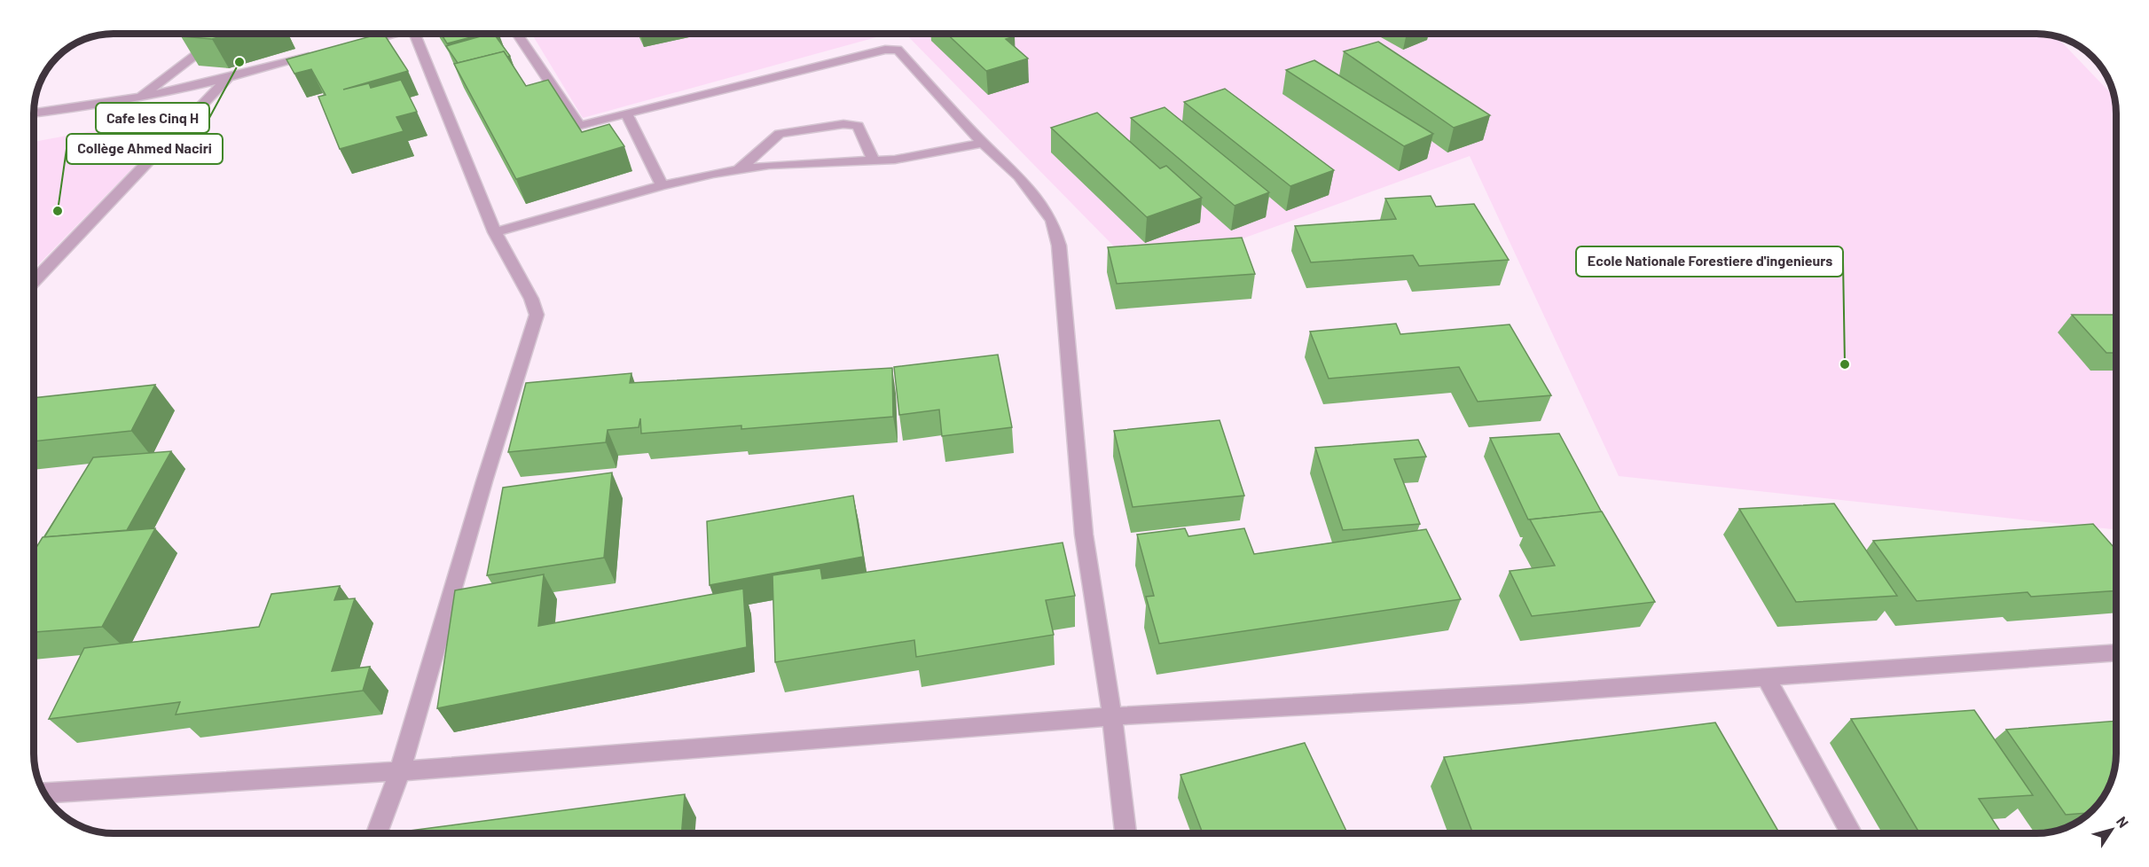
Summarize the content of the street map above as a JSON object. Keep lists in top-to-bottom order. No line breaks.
{"places":["Cafe les Cinq H","Collège Ahmed Naciri","Ecole Nationale Forestiere d'ingenieurs"],"north":"top right"}
